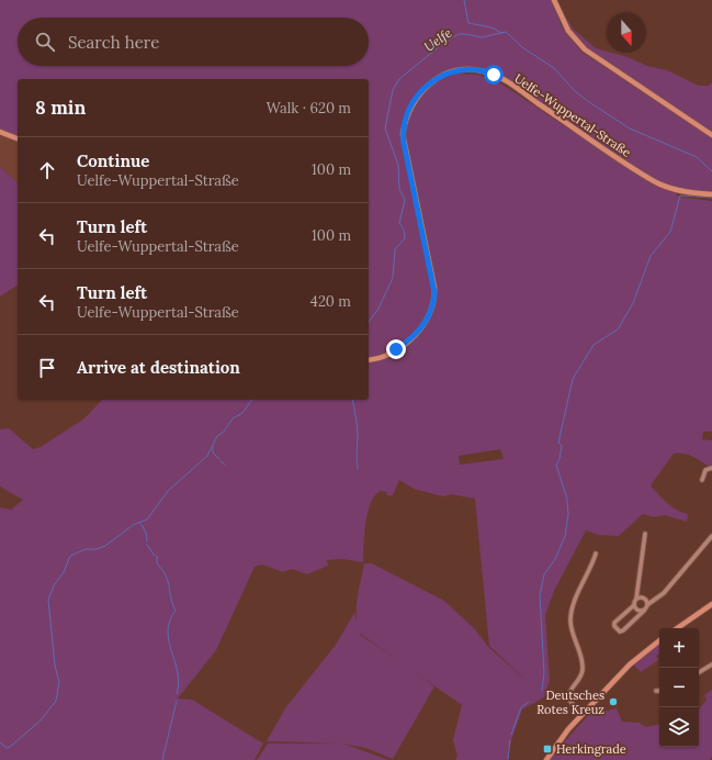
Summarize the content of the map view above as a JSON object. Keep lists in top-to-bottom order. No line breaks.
{"streets":{"main road":["Uelfe-Wuppertal-Straße"]},"water":["Uelfe"],"places":{"other":["Deutsches Rotes Kreuz"],"transit":["Herkingrade"]},"north":"bottom","page":{"search":"Search here","heading":["8 min","Walk · 620 m"],"list":[["Continue","Uelfe-Wuppertal-Straße","100 m"],["Turn left","Uelfe-Wuppertal-Straße","100 m"],["Turn left","Uelfe-Wuppertal-Straße","420 m"],"Arrive at destination"],"map_buttons":["+","−"]}}
